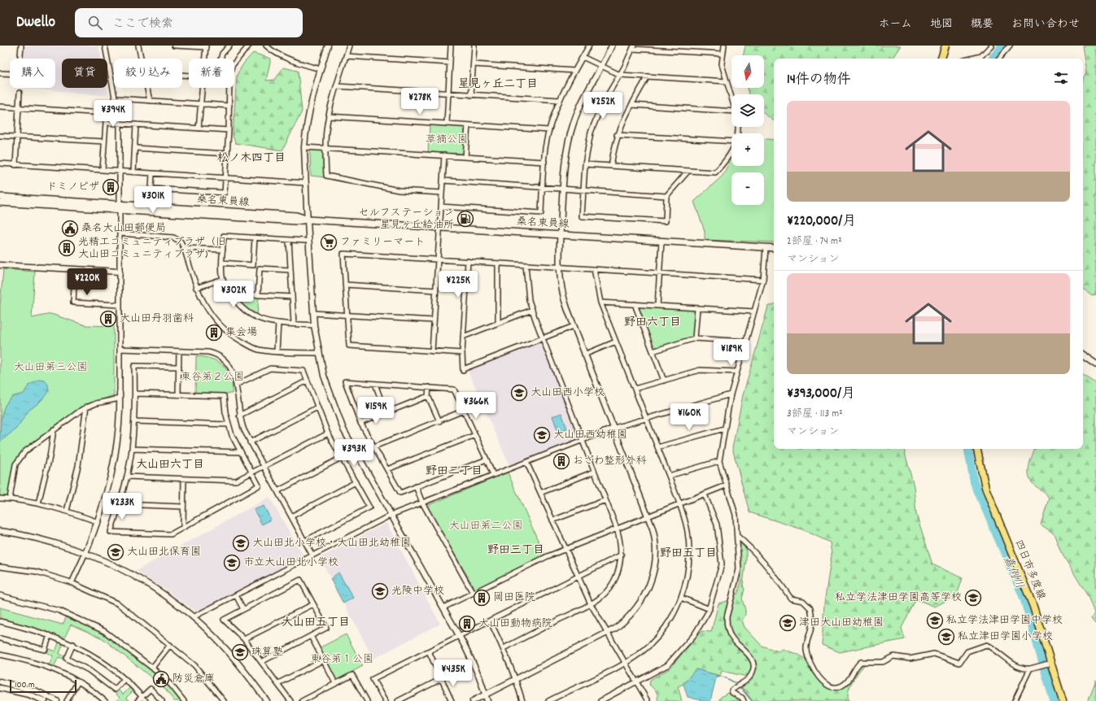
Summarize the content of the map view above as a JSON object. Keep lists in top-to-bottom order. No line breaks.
{"streets":{"main road":["桑名東員線","四日市多度線"]},"districts":["星見ヶ丘二丁目","松ノ木四丁目","野田六丁目","大山田六丁目","野田二丁目","野田三丁目","野田五丁目","大山田五丁目"],"water":["嘉例川"],"parks":["草摘公園","大山田第三公園","東谷第２公園","大山田第二公園","東谷第１公園"],"places":{"building":["ドミノピザ","光精工コミュニティプラザ（旧 大山田コミュニティプラザ)","大山田丹羽歯科","集会場","おざわ整形外科","岡田医院","大山田動物病院"],"fuel station":["セルフステーション 星見ヶ丘給油所"],"public building":["桑名大山田郵便局","防災倉庫"],"supermarket":["ファミリーマート"],"school or university":["大山田西小学校","大山田西幼稚園","大山田北小学校・大山田北幼稚園","大山田北保育園","市立大山田北小学校","光陵中学校","私立学法津田学園高等学校","私立学法津田学園中学校","津田大山田幼稚園","私立津田学園小学校","珠算塾"]},"scale_bar":"100 m","north":"bottom","page":{"header":"Dwello","search":"ここで検索","nav":["ホーム","地図","概要","お問い合わせ"],"map_buttons":["+","−"],"chip":["購入","賃貸","絞り込み","新着"],"heading":"14件の物件","price":["¥278K","¥252K","¥394K","¥301K","¥220K","¥225K","¥302K","¥189K","¥366K","¥159K","¥160K","¥393K","¥233K","¥435K"],"list":[{"name":"¥220,000/月","note":"2部屋 · 74 m² · マンション"},{"name":"¥393,000/月","note":"3部屋 · 113 m² · マンション"}],"scale":"100 m"}}
